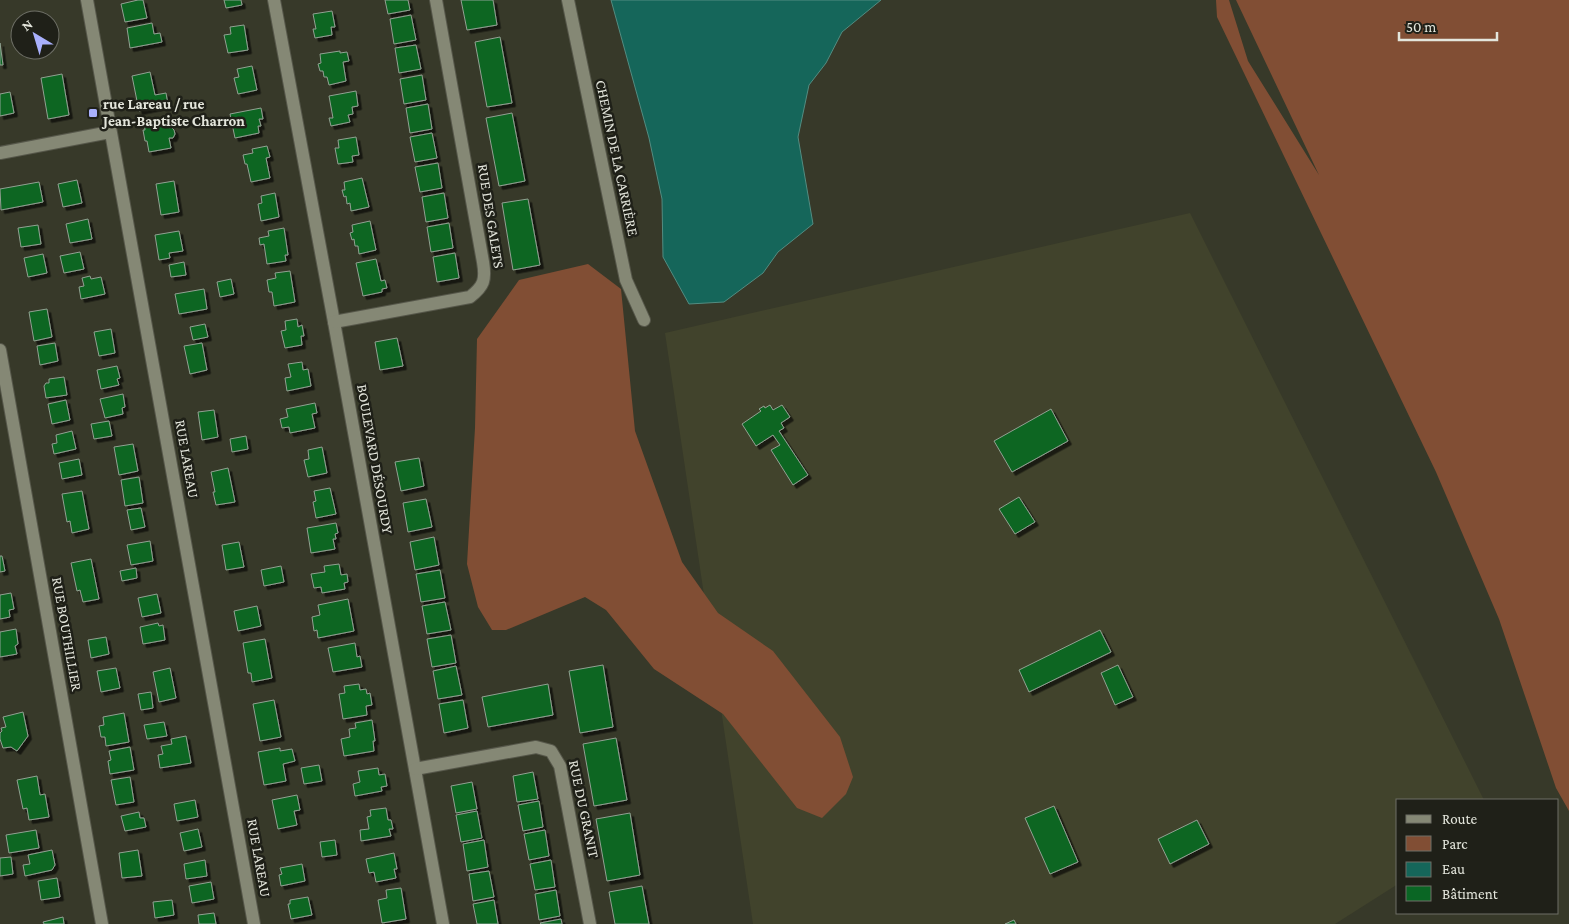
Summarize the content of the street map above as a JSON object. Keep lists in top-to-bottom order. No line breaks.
{"streets":{"street":["CHEMIN DE LA CARRIÈRE","RUE DES GALETS","RUE LAREAU","BOULEVARD DÉSOURDY","RUE BOUTHILLIER","RUE DU GRANIT"]},"crossings":[["RUE DES GALETS","BOULEVARD DÉSOURDY"],["BOULEVARD DÉSOURDY","RUE DU GRANIT"]],"places":{"transit":["rue Lareau / rue Jean-Baptiste Charron"]},"legend":["Route","Parc","Eau","Bâtiment"],"scale_bar":"50 m","north":"top left"}
